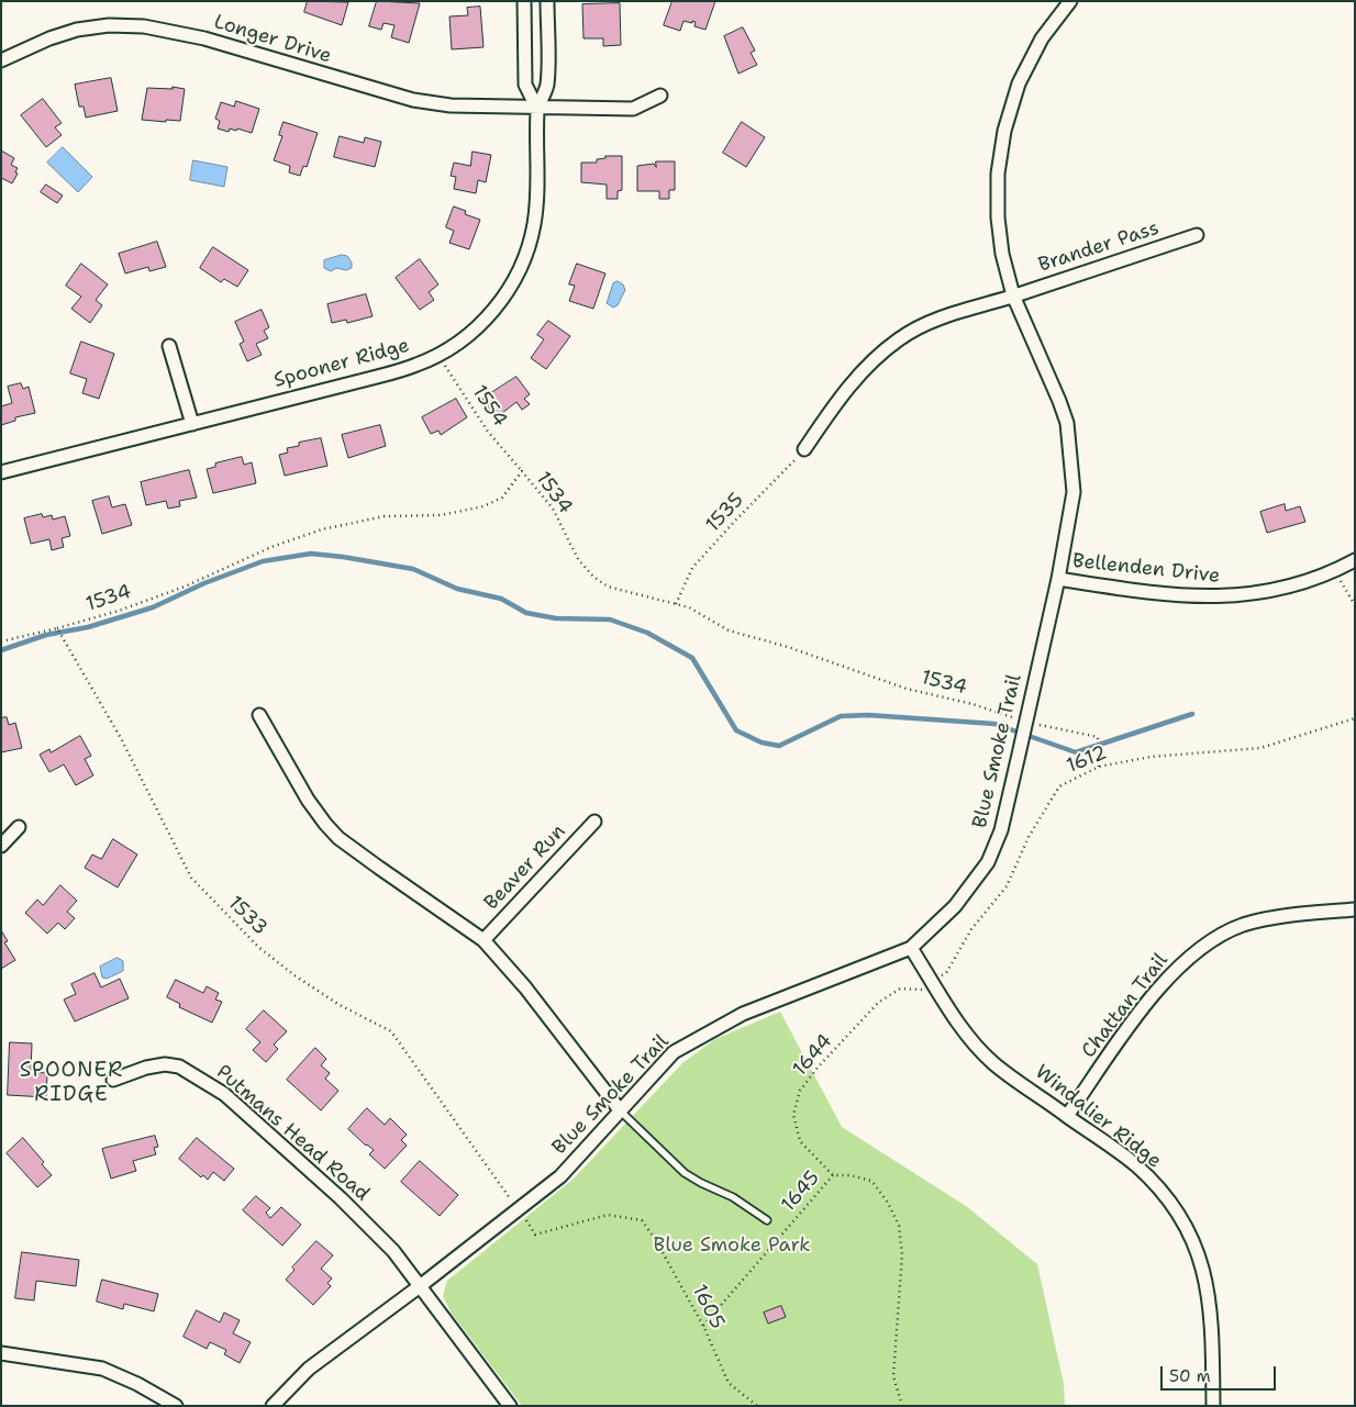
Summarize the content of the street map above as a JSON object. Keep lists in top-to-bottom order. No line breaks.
{"streets":{"street":["Longer Drive","Brander Pass","Spooner Ridge","Bellenden Drive","Blue Smoke Trail","Beaver Run","Chattan Trail","Windalier Ridge","Putmans Head Road"],"path":["1554","1534","1535","1612","1533","1644","1645","1605"]},"crossings":[["Longer Drive","Spooner Ridge"],["Brander Pass","1535"],["Brander Pass","Blue Smoke Trail"],["Spooner Ridge","1554"],["1554","1534"],["1534","1535"],["1534","Blue Smoke Trail"],["1534","1612"],["1534","1533"],["Bellenden Drive","Blue Smoke Trail"],["Blue Smoke Trail","1533"],["Blue Smoke Trail","Windalier Ridge"],["Blue Smoke Trail","Putmans Head Road"],["Blue Smoke Trail","1605"],["1612","1644"],["1612","Windalier Ridge"],["1533","1605"],["Chattan Trail","Windalier Ridge"],["1644","Windalier Ridge"],["1644","1645"],["1645","1605"]],"districts":["SPOONER RIDGE"],"parks":["Blue Smoke Park"],"scale_bar":"50 m"}
